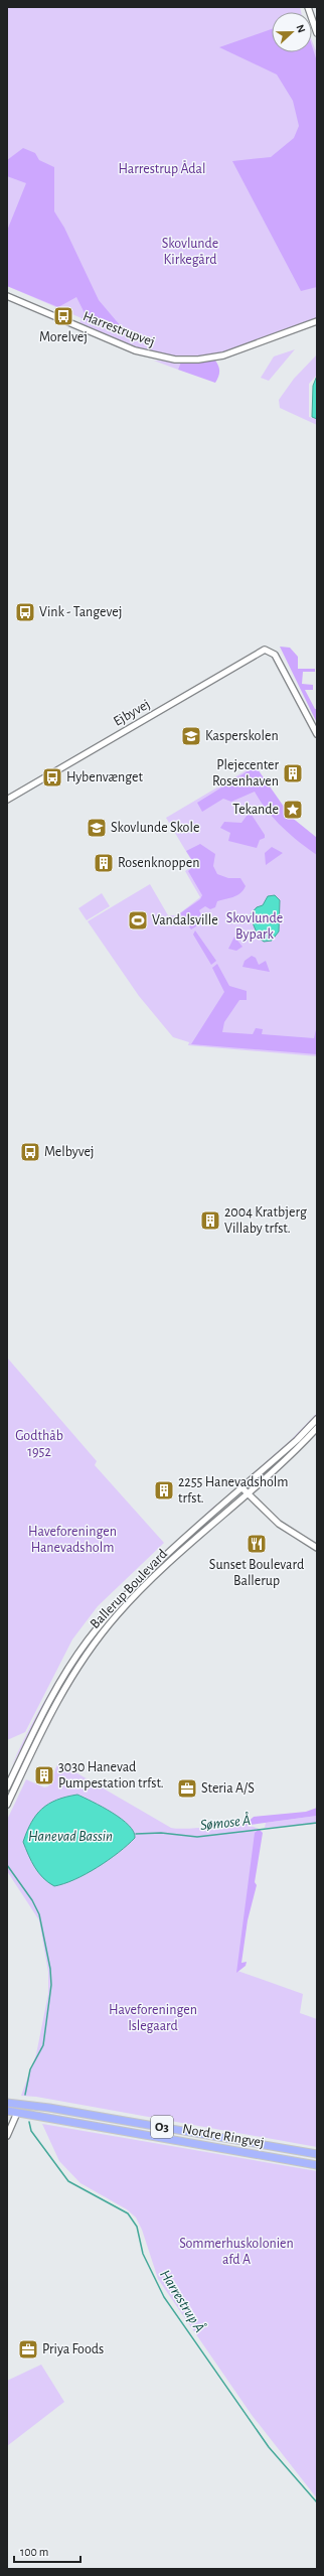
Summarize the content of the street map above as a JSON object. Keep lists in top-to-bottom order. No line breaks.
{"streets":{"main road":["O3","Nordre Ringvej"],"street":["Harrestrupvej","Ejbyvej","Ballerup Boulevard"]},"water":["Sømose Å","Hanevad Bassin","Harrestrup Å"],"parks":["Harrestrup Ådal","Skovlunde Kirkegård","Skovlunde Bypark","Godthåb 1952","Haveforeningen Hanevadsholm","Haveforeningen Islegaard","Sommerhuskolonien afd A"],"places":{"bus stop":["Morelvej","Vink - Tangevej","Hybenvænget","Melbyvej"],"school or university":["Kasperskolen","Skovlunde Skole"],"building":["Plejecenter Rosenhaven","Rosenknoppen","2004 Kratbjerg Villaby trfst.","2255 Hanevadsholm trfst.","3030 Hanevad Pumpestation trfst."],"place":["Tekande"],"sports":["Vandalsville"],"restaurant":["Sunset Boulevard Ballerup"],"office":["Steria A/S","Priya Foods"]},"scale_bar":"100 m","north":"right"}
